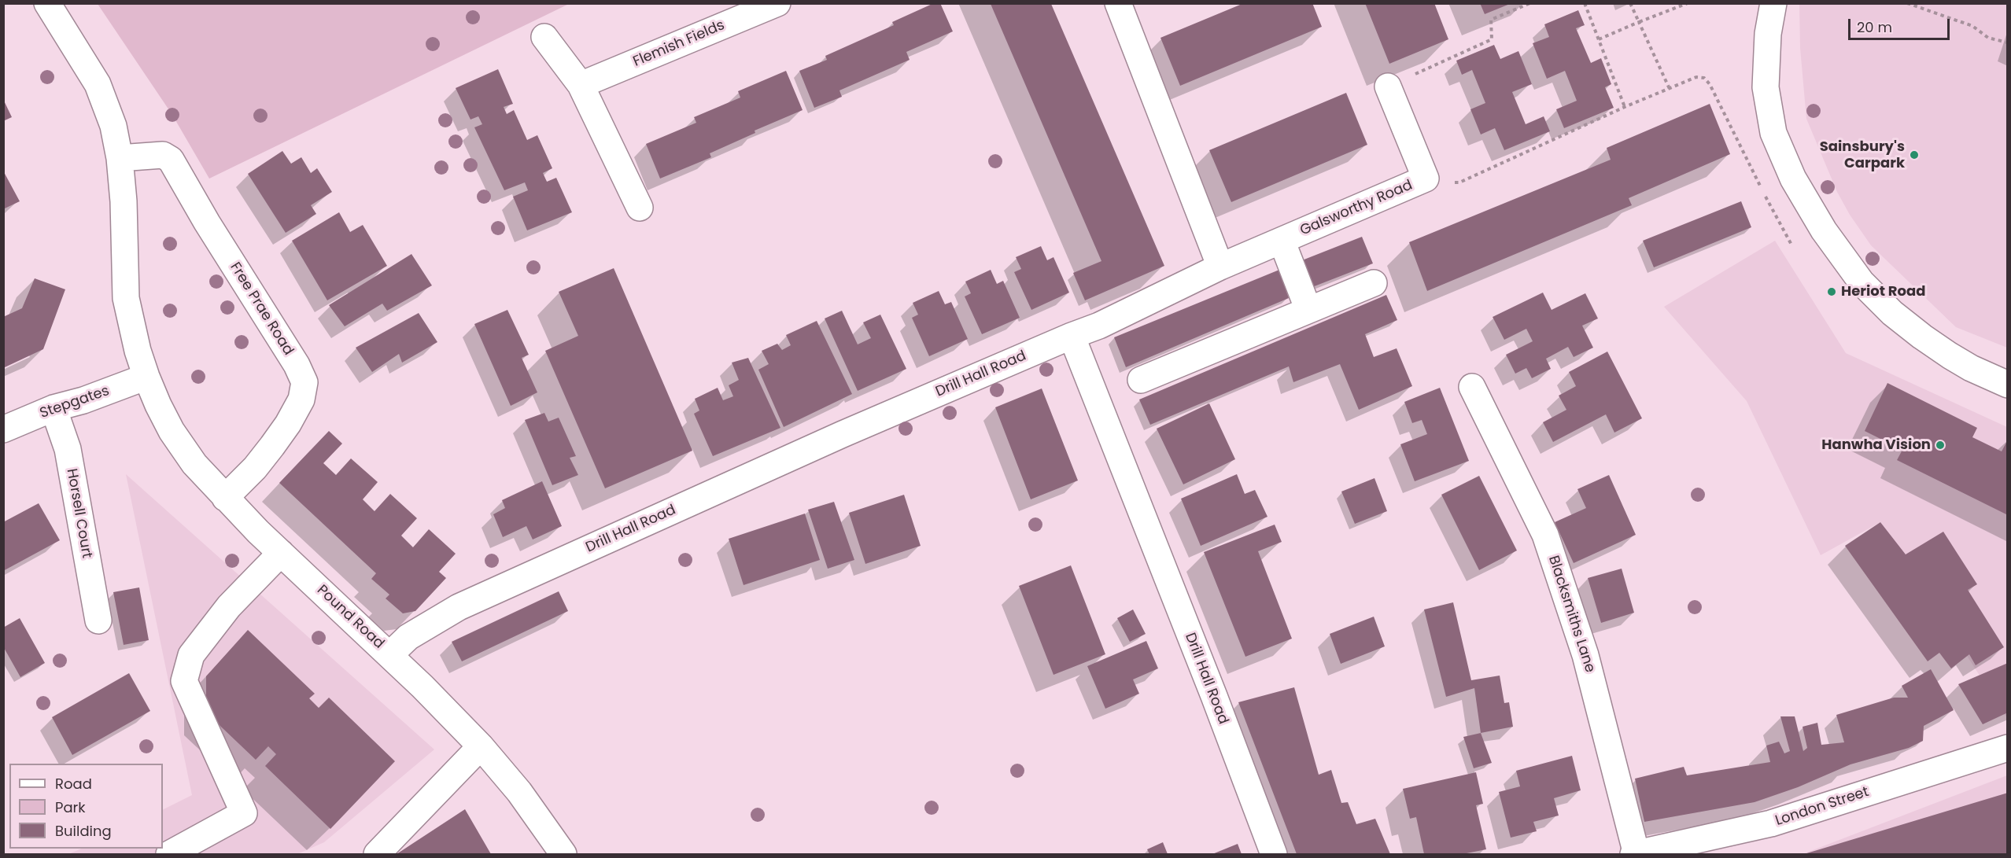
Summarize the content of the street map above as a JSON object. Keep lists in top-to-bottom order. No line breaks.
{"streets":{"street":["Flemish Fields","Galsworthy Road","Free Prae Road","Drill Hall Road","Stepgates","Horsell Court","Blacksmiths Lane","Pound Road","London Street"]},"crossings":[["Galsworthy Road","Drill Hall Road"],["Free Prae Road","Pound Road"],["Drill Hall Road","Pound Road"],["Stepgates","Horsell Court"],["Stepgates","Pound Road"],["Blacksmiths Lane","London Street"]],"places":["Sainsbury's Carpark","Heriot Road","Hanwha Vision"],"legend":["Road","Park","Building"],"scale_bar":"20 m"}
